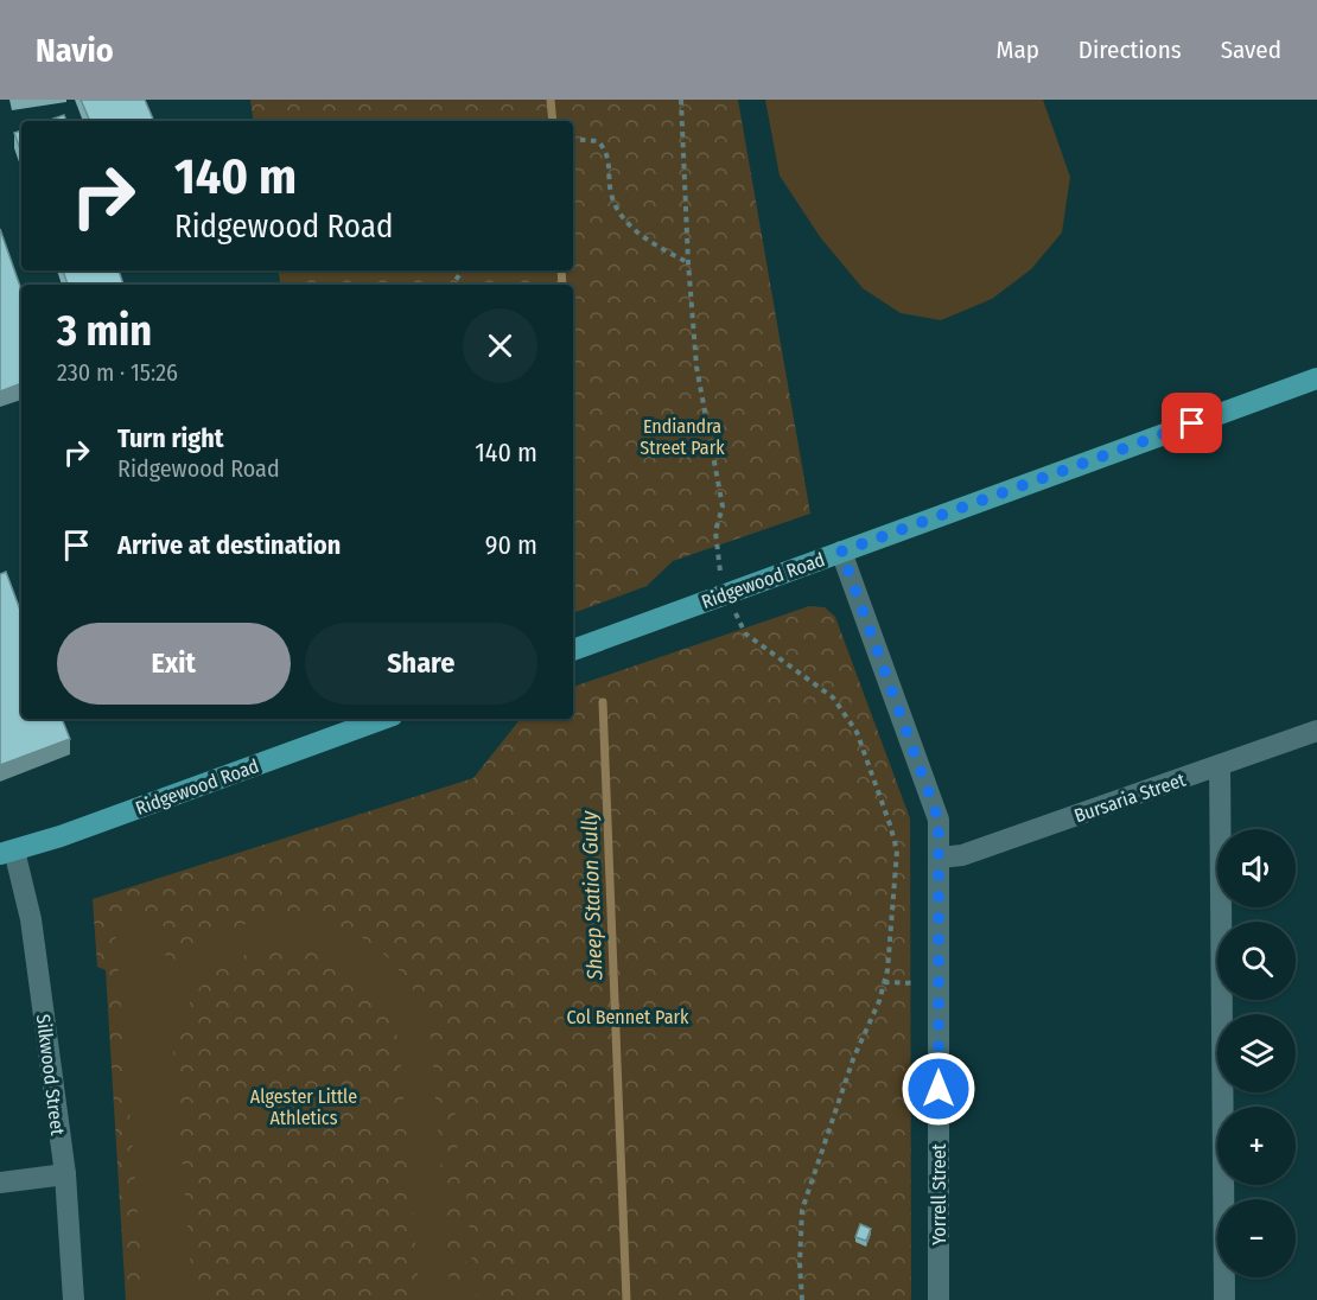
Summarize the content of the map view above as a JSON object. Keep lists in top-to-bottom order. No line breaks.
{"streets":{"main road":["Ridgewood Road"],"street":["Bursaria Street","Silkwood Street","Yorrell Street"]},"crossings":[["Ridgewood Road","Silkwood Street"],["Ridgewood Road","Yorrell Street"],["Bursaria Street","Yorrell Street"]],"water":["Sheep Station Gully"],"parks":["Endiandra Street Park","Col Bennet Park","Algester Little Athletics"],"page":{"header":"Navio","nav":["Map","Directions","Saved"],"turn":["140 m","Ridgewood Road"],"heading":["3 min","230 m · 15:26"],"list":[{"name":"Turn right","note":"Ridgewood Road","value":"140 m"},{"name":"Arrive at destination","value":"90 m"}],"buttons":["Exit","Share"],"map_buttons":["+","−"]}}
